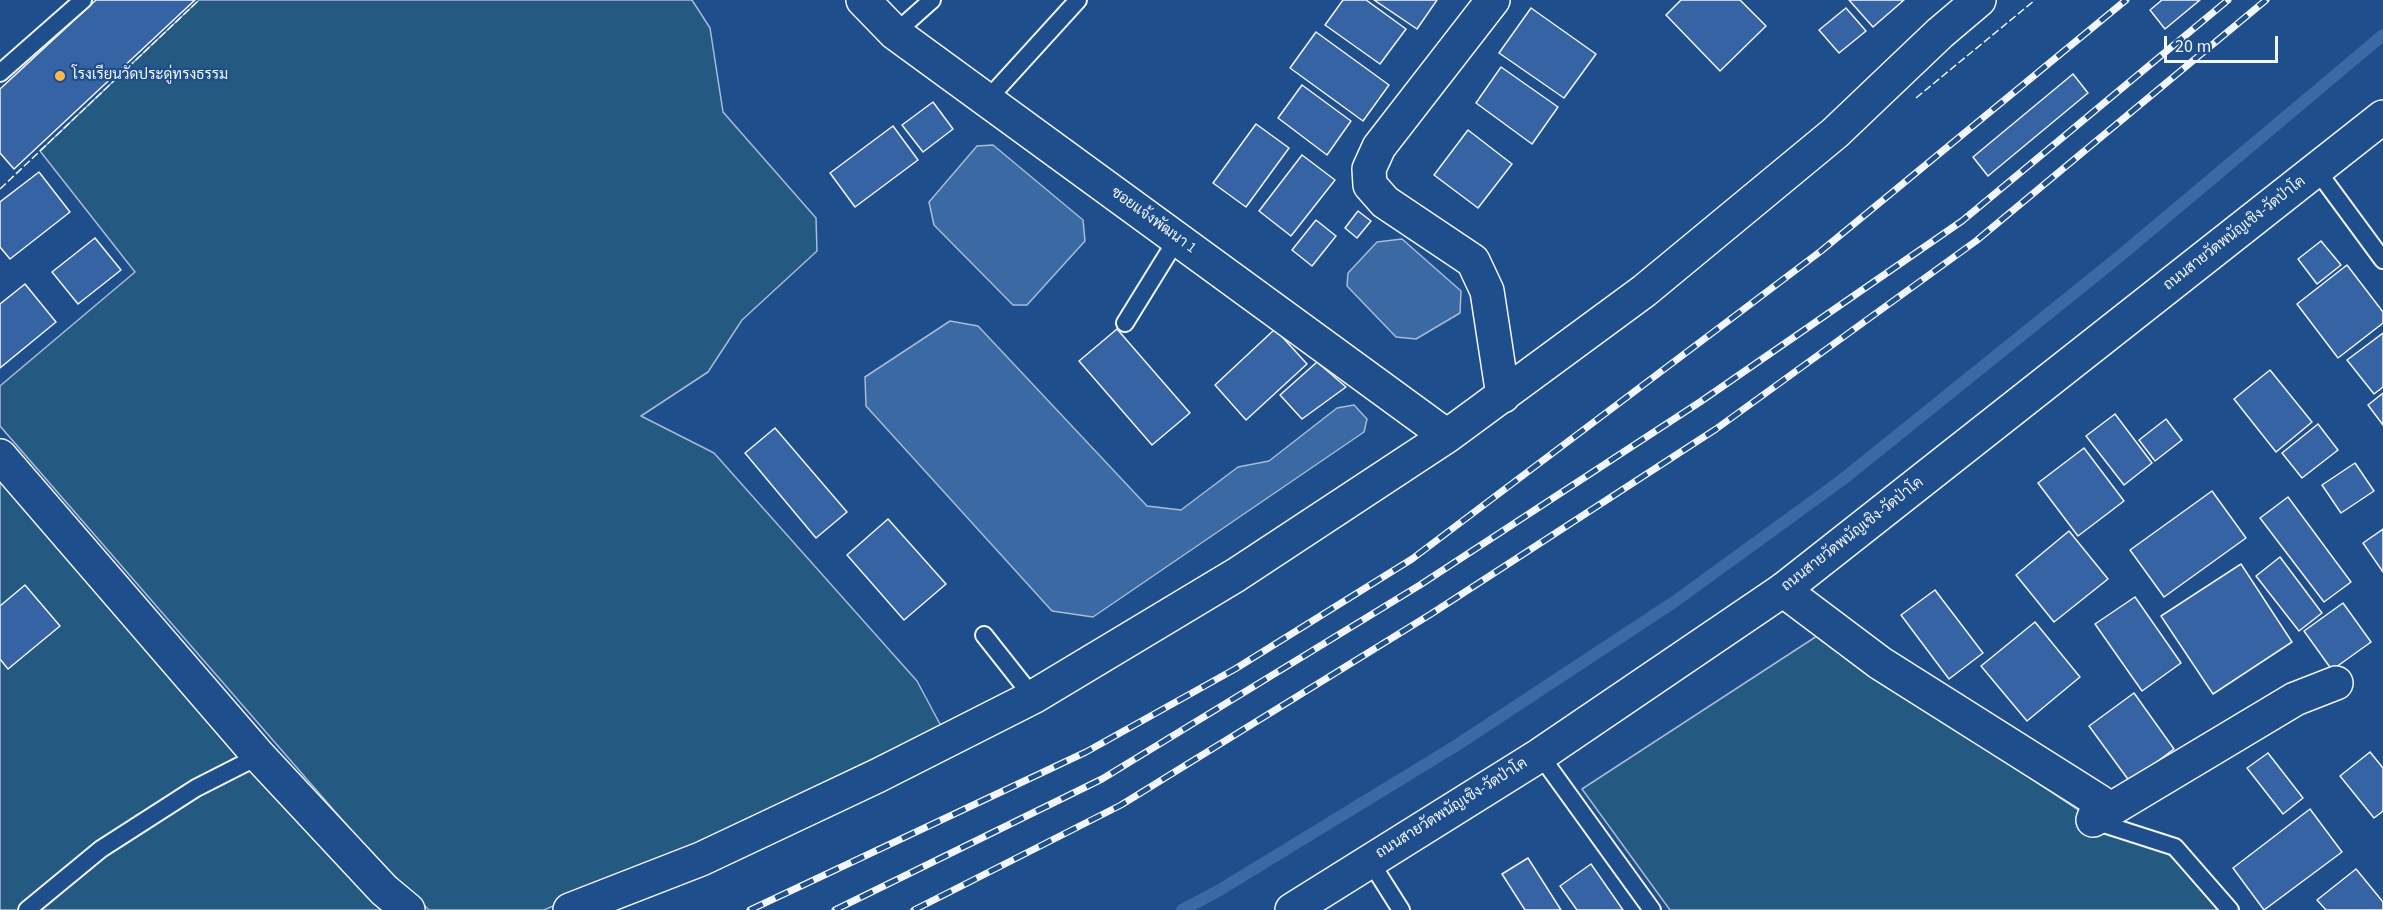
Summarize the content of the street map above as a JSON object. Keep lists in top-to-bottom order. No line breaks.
{"streets":{"street":["ซอยแจ้งพัฒนา 1","ถนนสายวัดพนัญเชิง-วัดป่าโค"]},"places":["โรงเรียนวัดประดู่ทรงธรรม"],"scale_bar":"20 m"}
